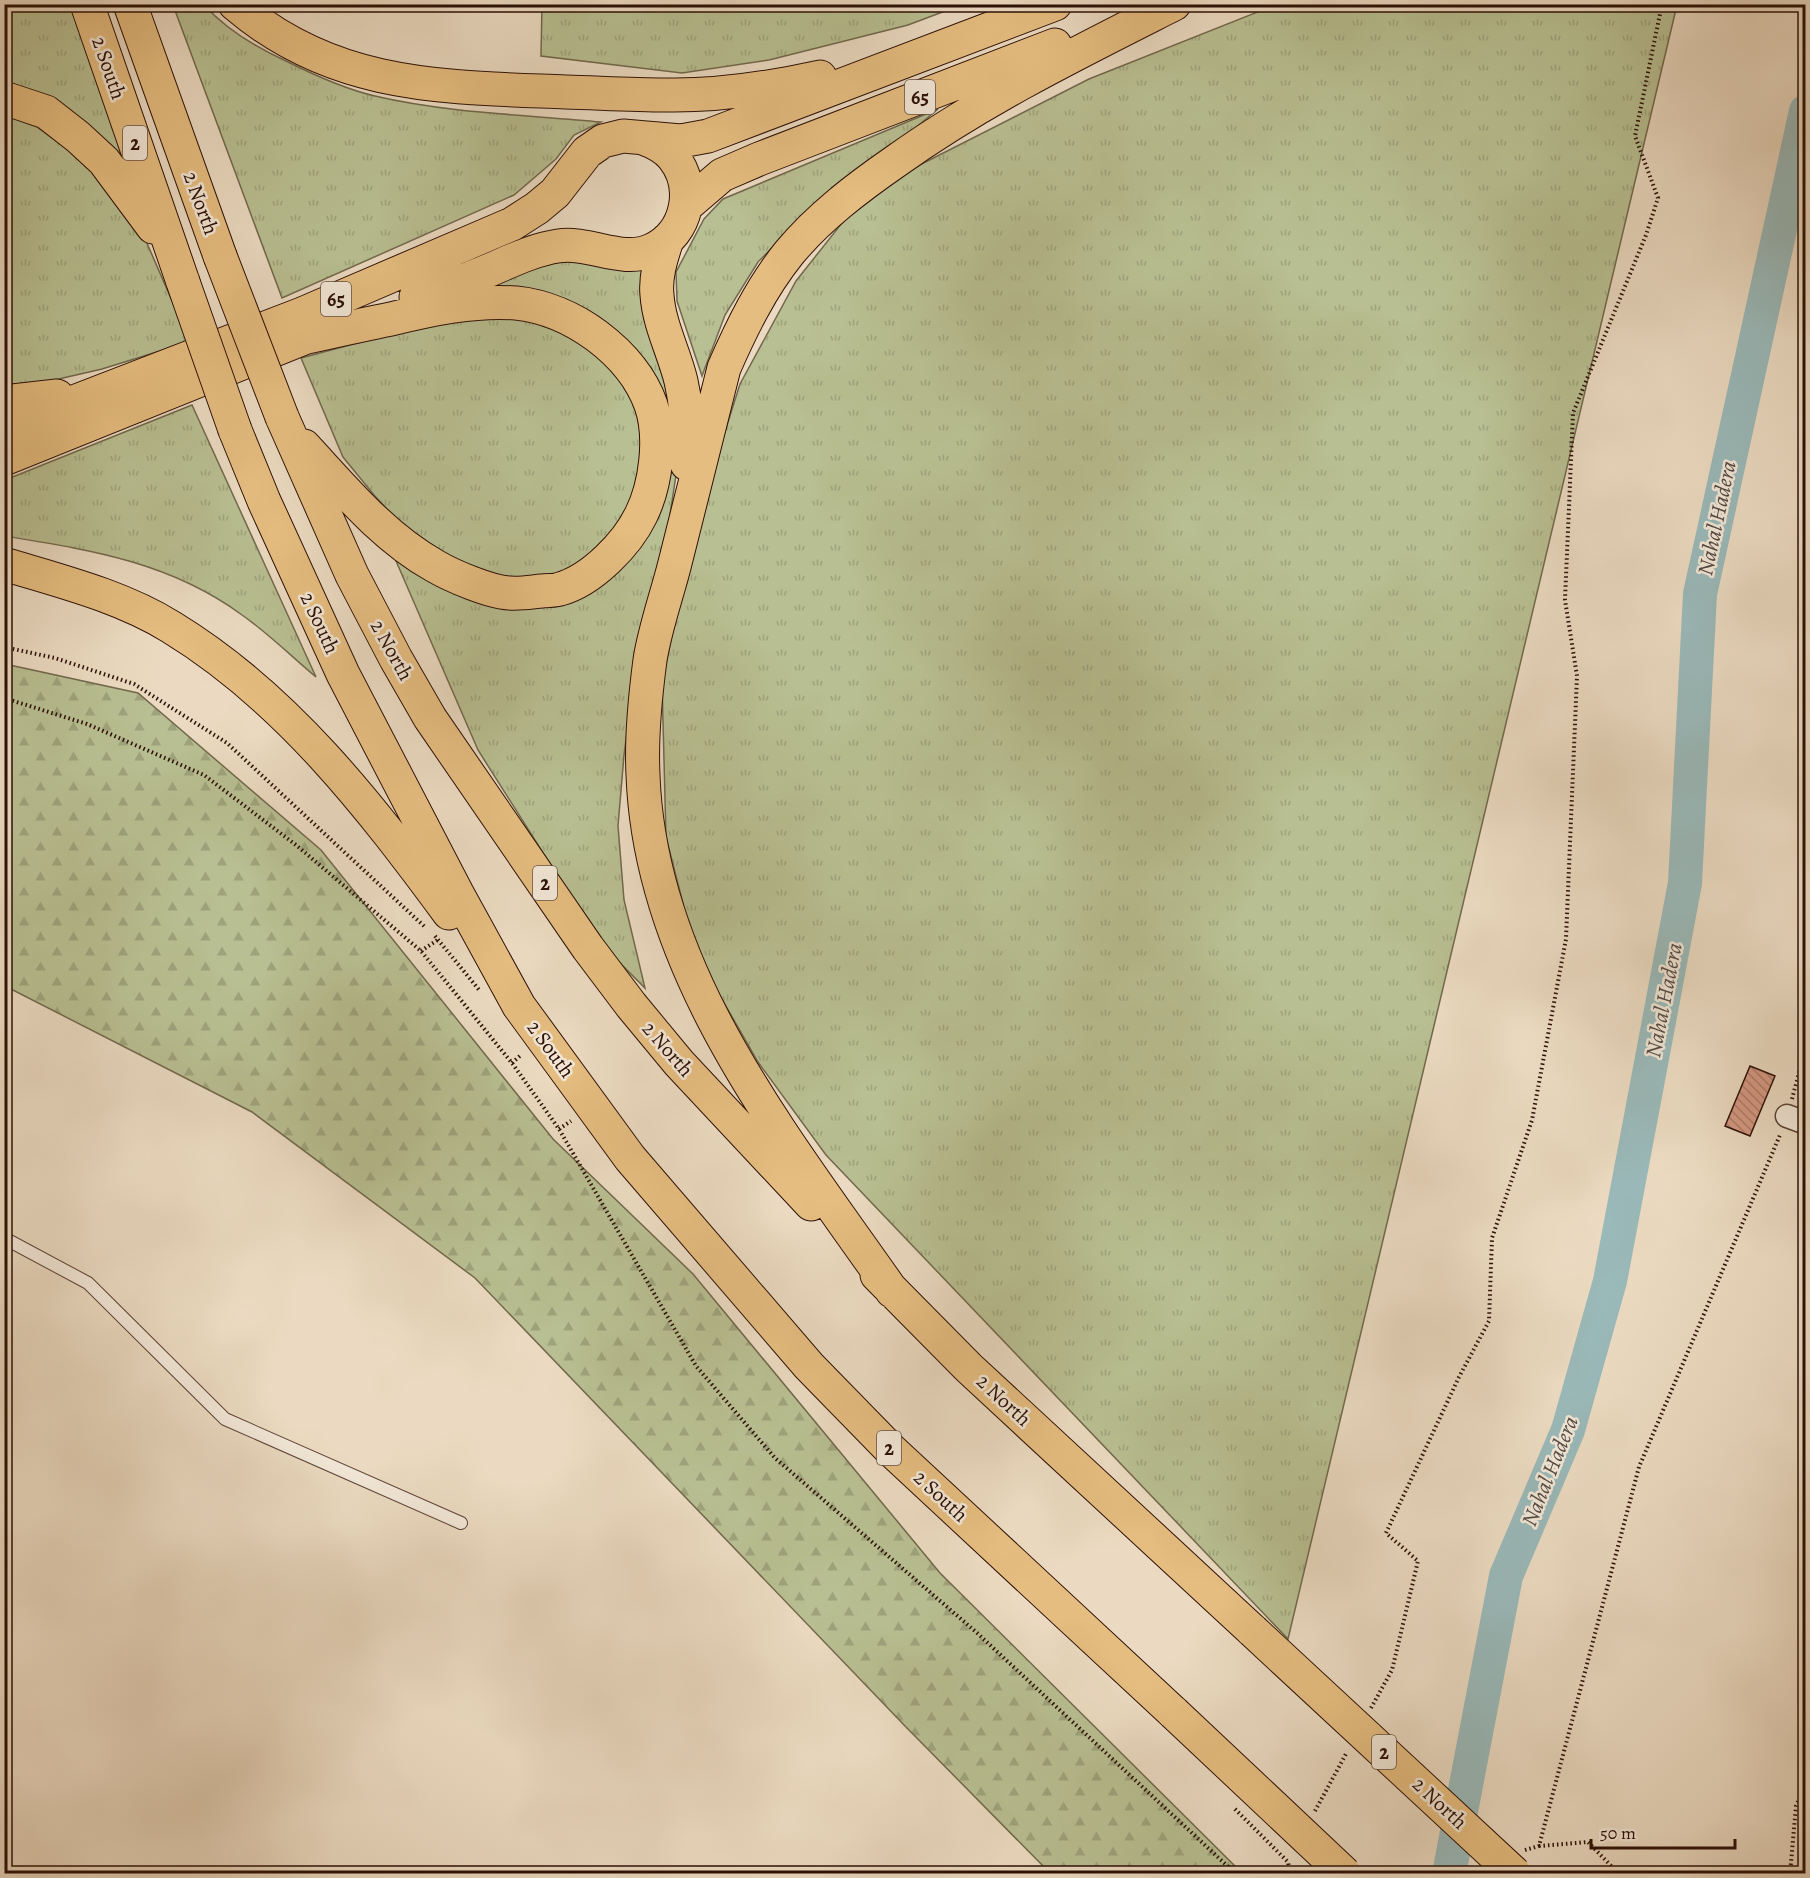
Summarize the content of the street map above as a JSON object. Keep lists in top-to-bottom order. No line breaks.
{"streets":{"highway":["2 South","65","2","2 North"]},"water":["Nahal Hadera"],"scale_bar":"50 m"}
